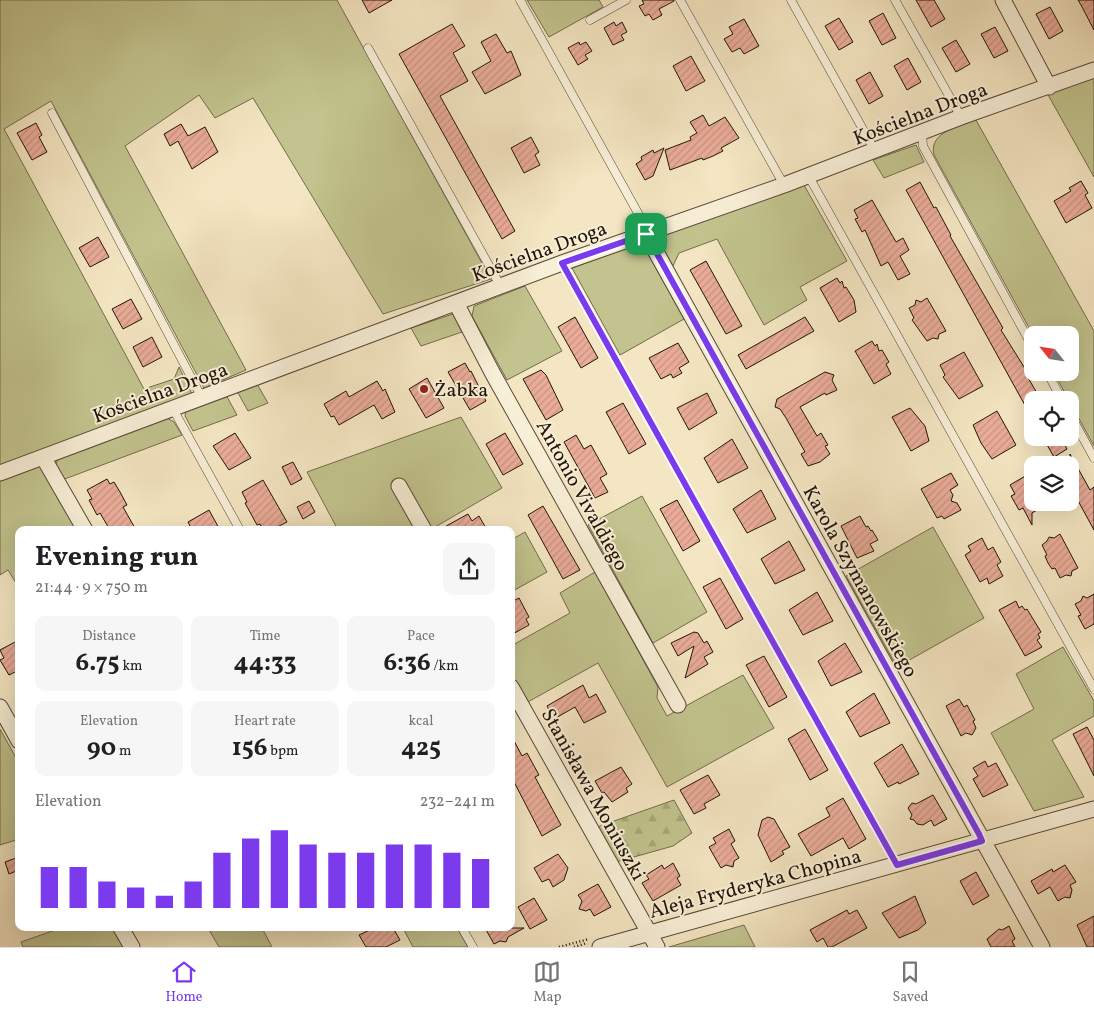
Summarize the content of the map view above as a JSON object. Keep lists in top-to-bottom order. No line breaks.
{"streets":{"street":["Kościelna Droga","Antonio Vivaldiego","Karola Szymanowskiego","Stanisława Moniuszki","Aleja Fryderyka Chopina"]},"crossings":[["Kościelna Droga","Antonio Vivaldiego"],["Kościelna Droga","Karola Szymanowskiego"],["Karola Szymanowskiego","Aleja Fryderyka Chopina"],["Stanisława Moniuszki","Aleja Fryderyka Chopina"]],"places":["Żabka"],"north":"top left","page":{"heading":["Evening run","21:44 · 9 × 750 m"],"stats":[["Distance","6.75 km"],["Time","44:33"],["Pace","6:36 /km"],["Elevation","90 m"],["Heart rate","156 bpm"],["kcal","425"]],"chart":["Elevation","232–241 m"],"tabs":["Home","Map","Saved"]}}
